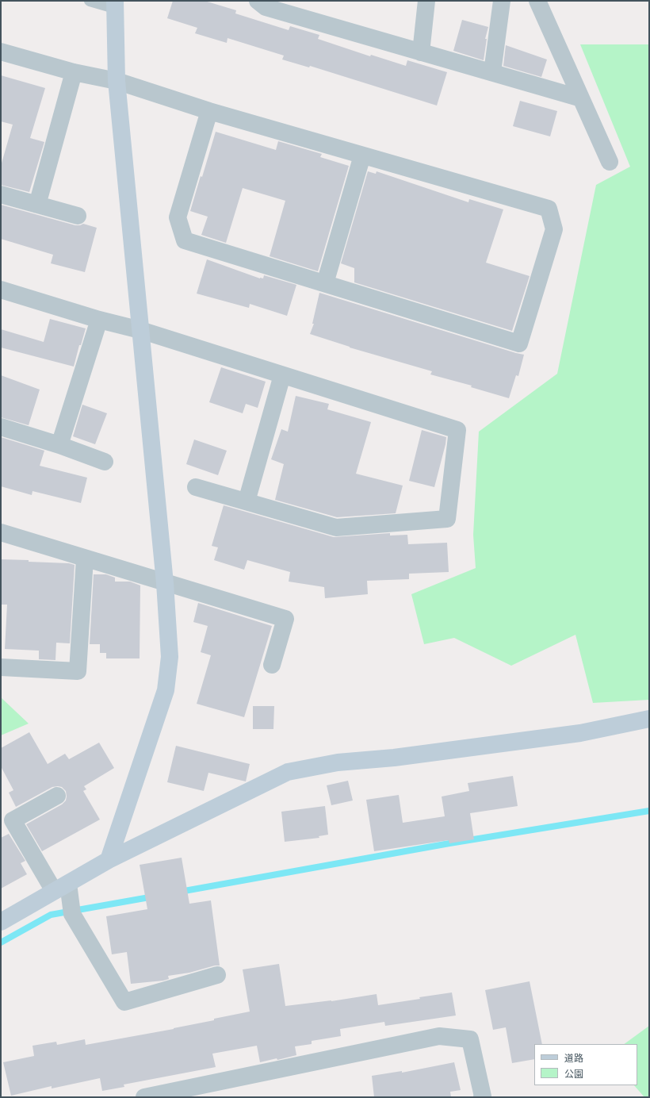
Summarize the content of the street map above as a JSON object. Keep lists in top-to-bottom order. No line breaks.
{"legend":["道路","公園"]}
